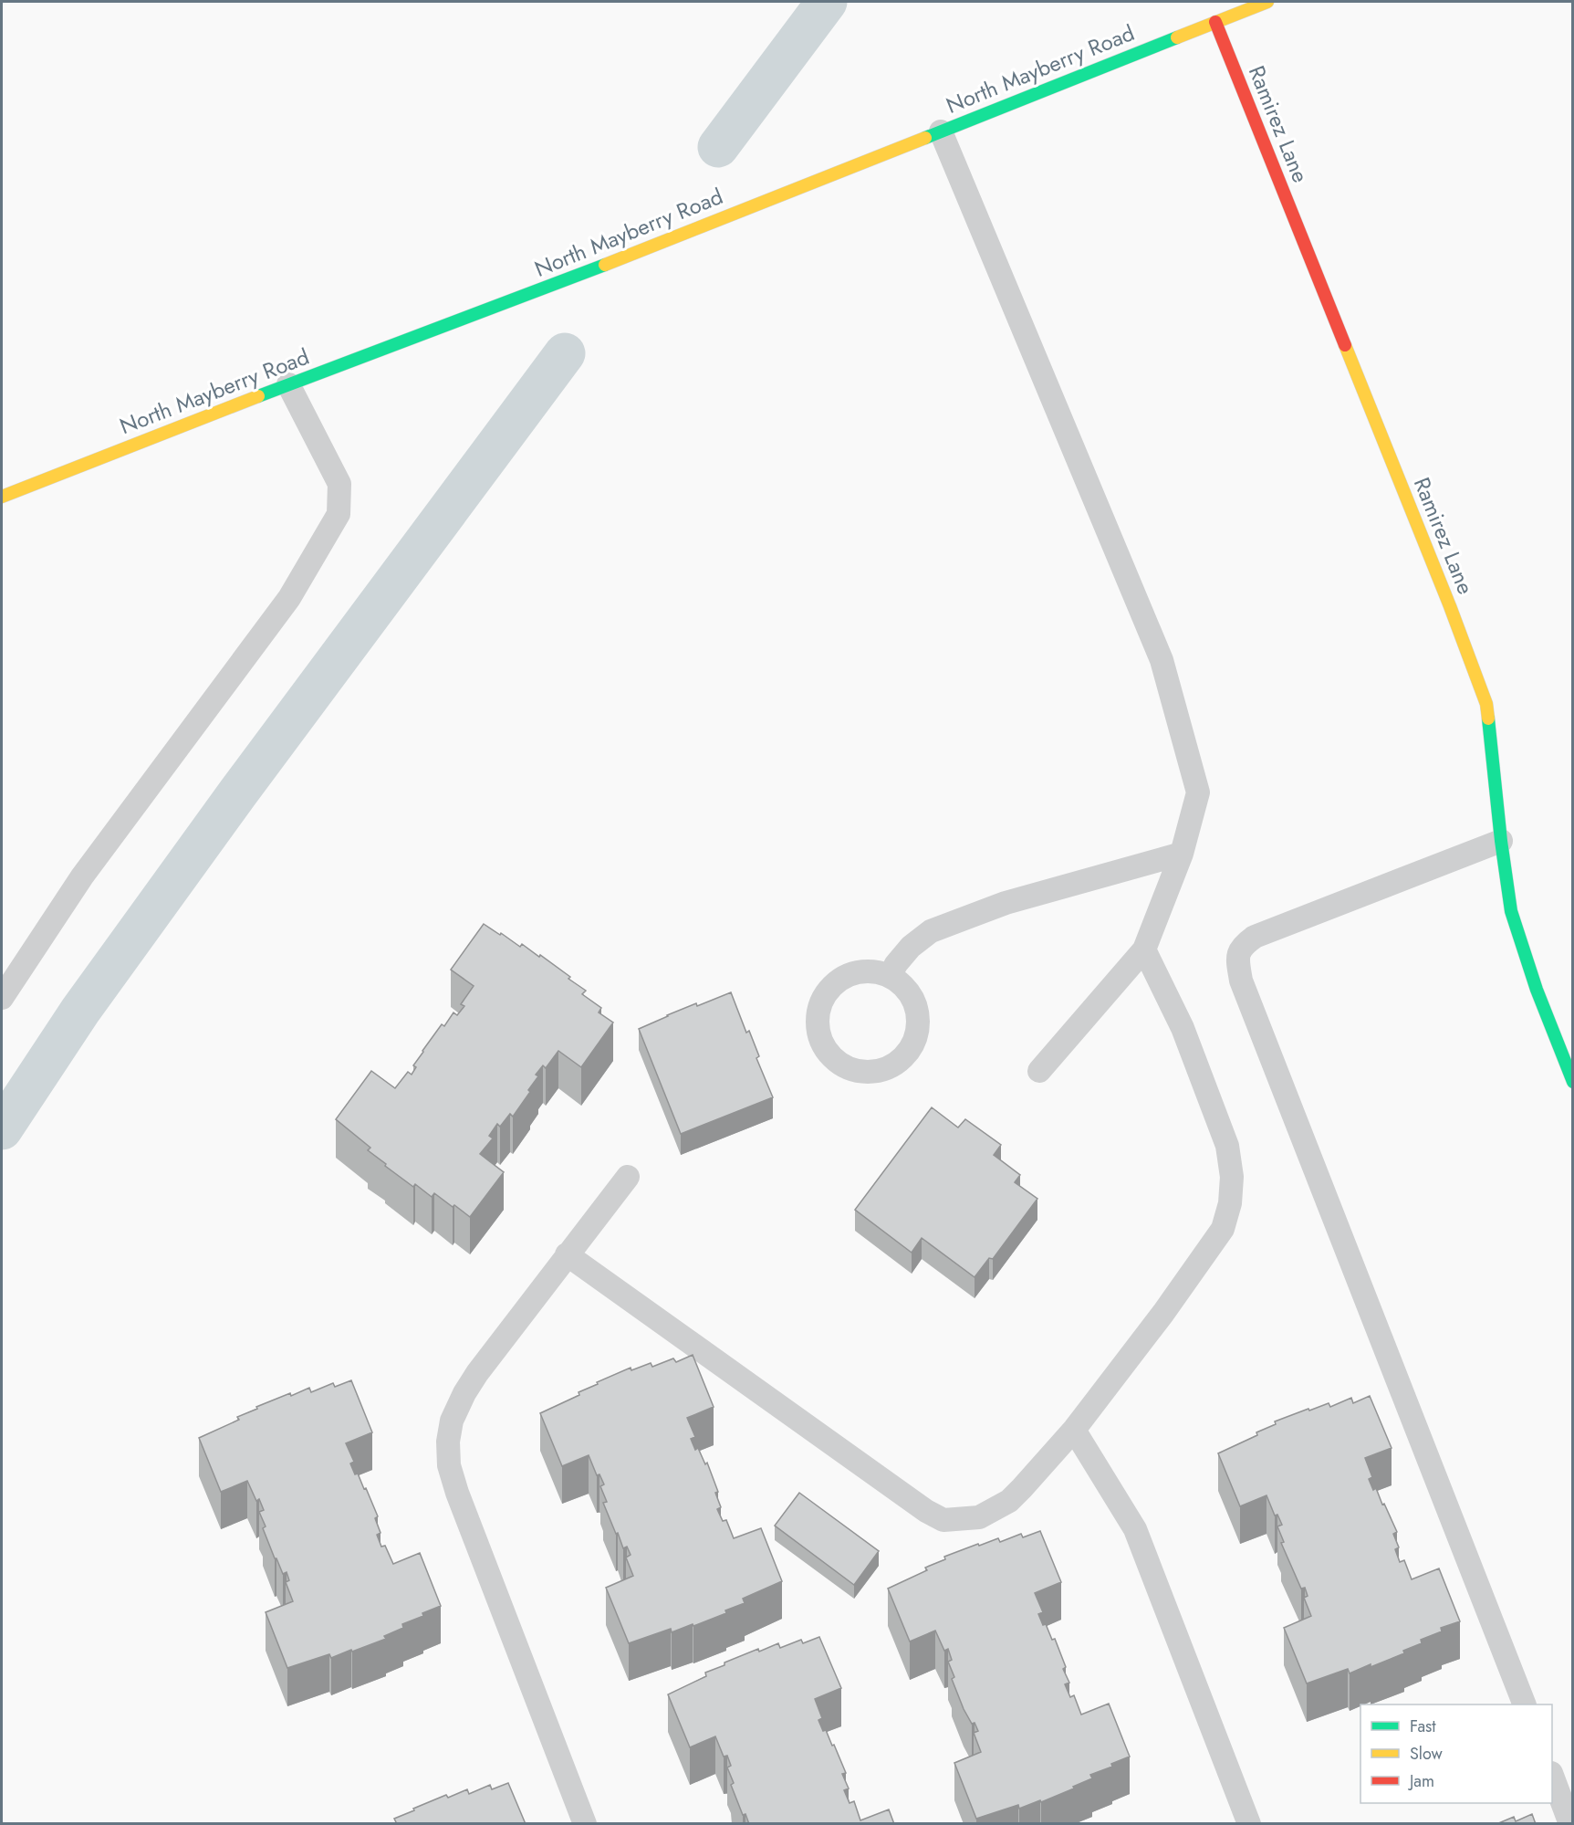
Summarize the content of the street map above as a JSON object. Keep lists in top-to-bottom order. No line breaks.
{"streets":{"street":["North Mayberry Road","Ramirez Lane"]},"crossings":[["North Mayberry Road","Ramirez Lane"]],"legend":["Fast","Slow","Jam"]}
